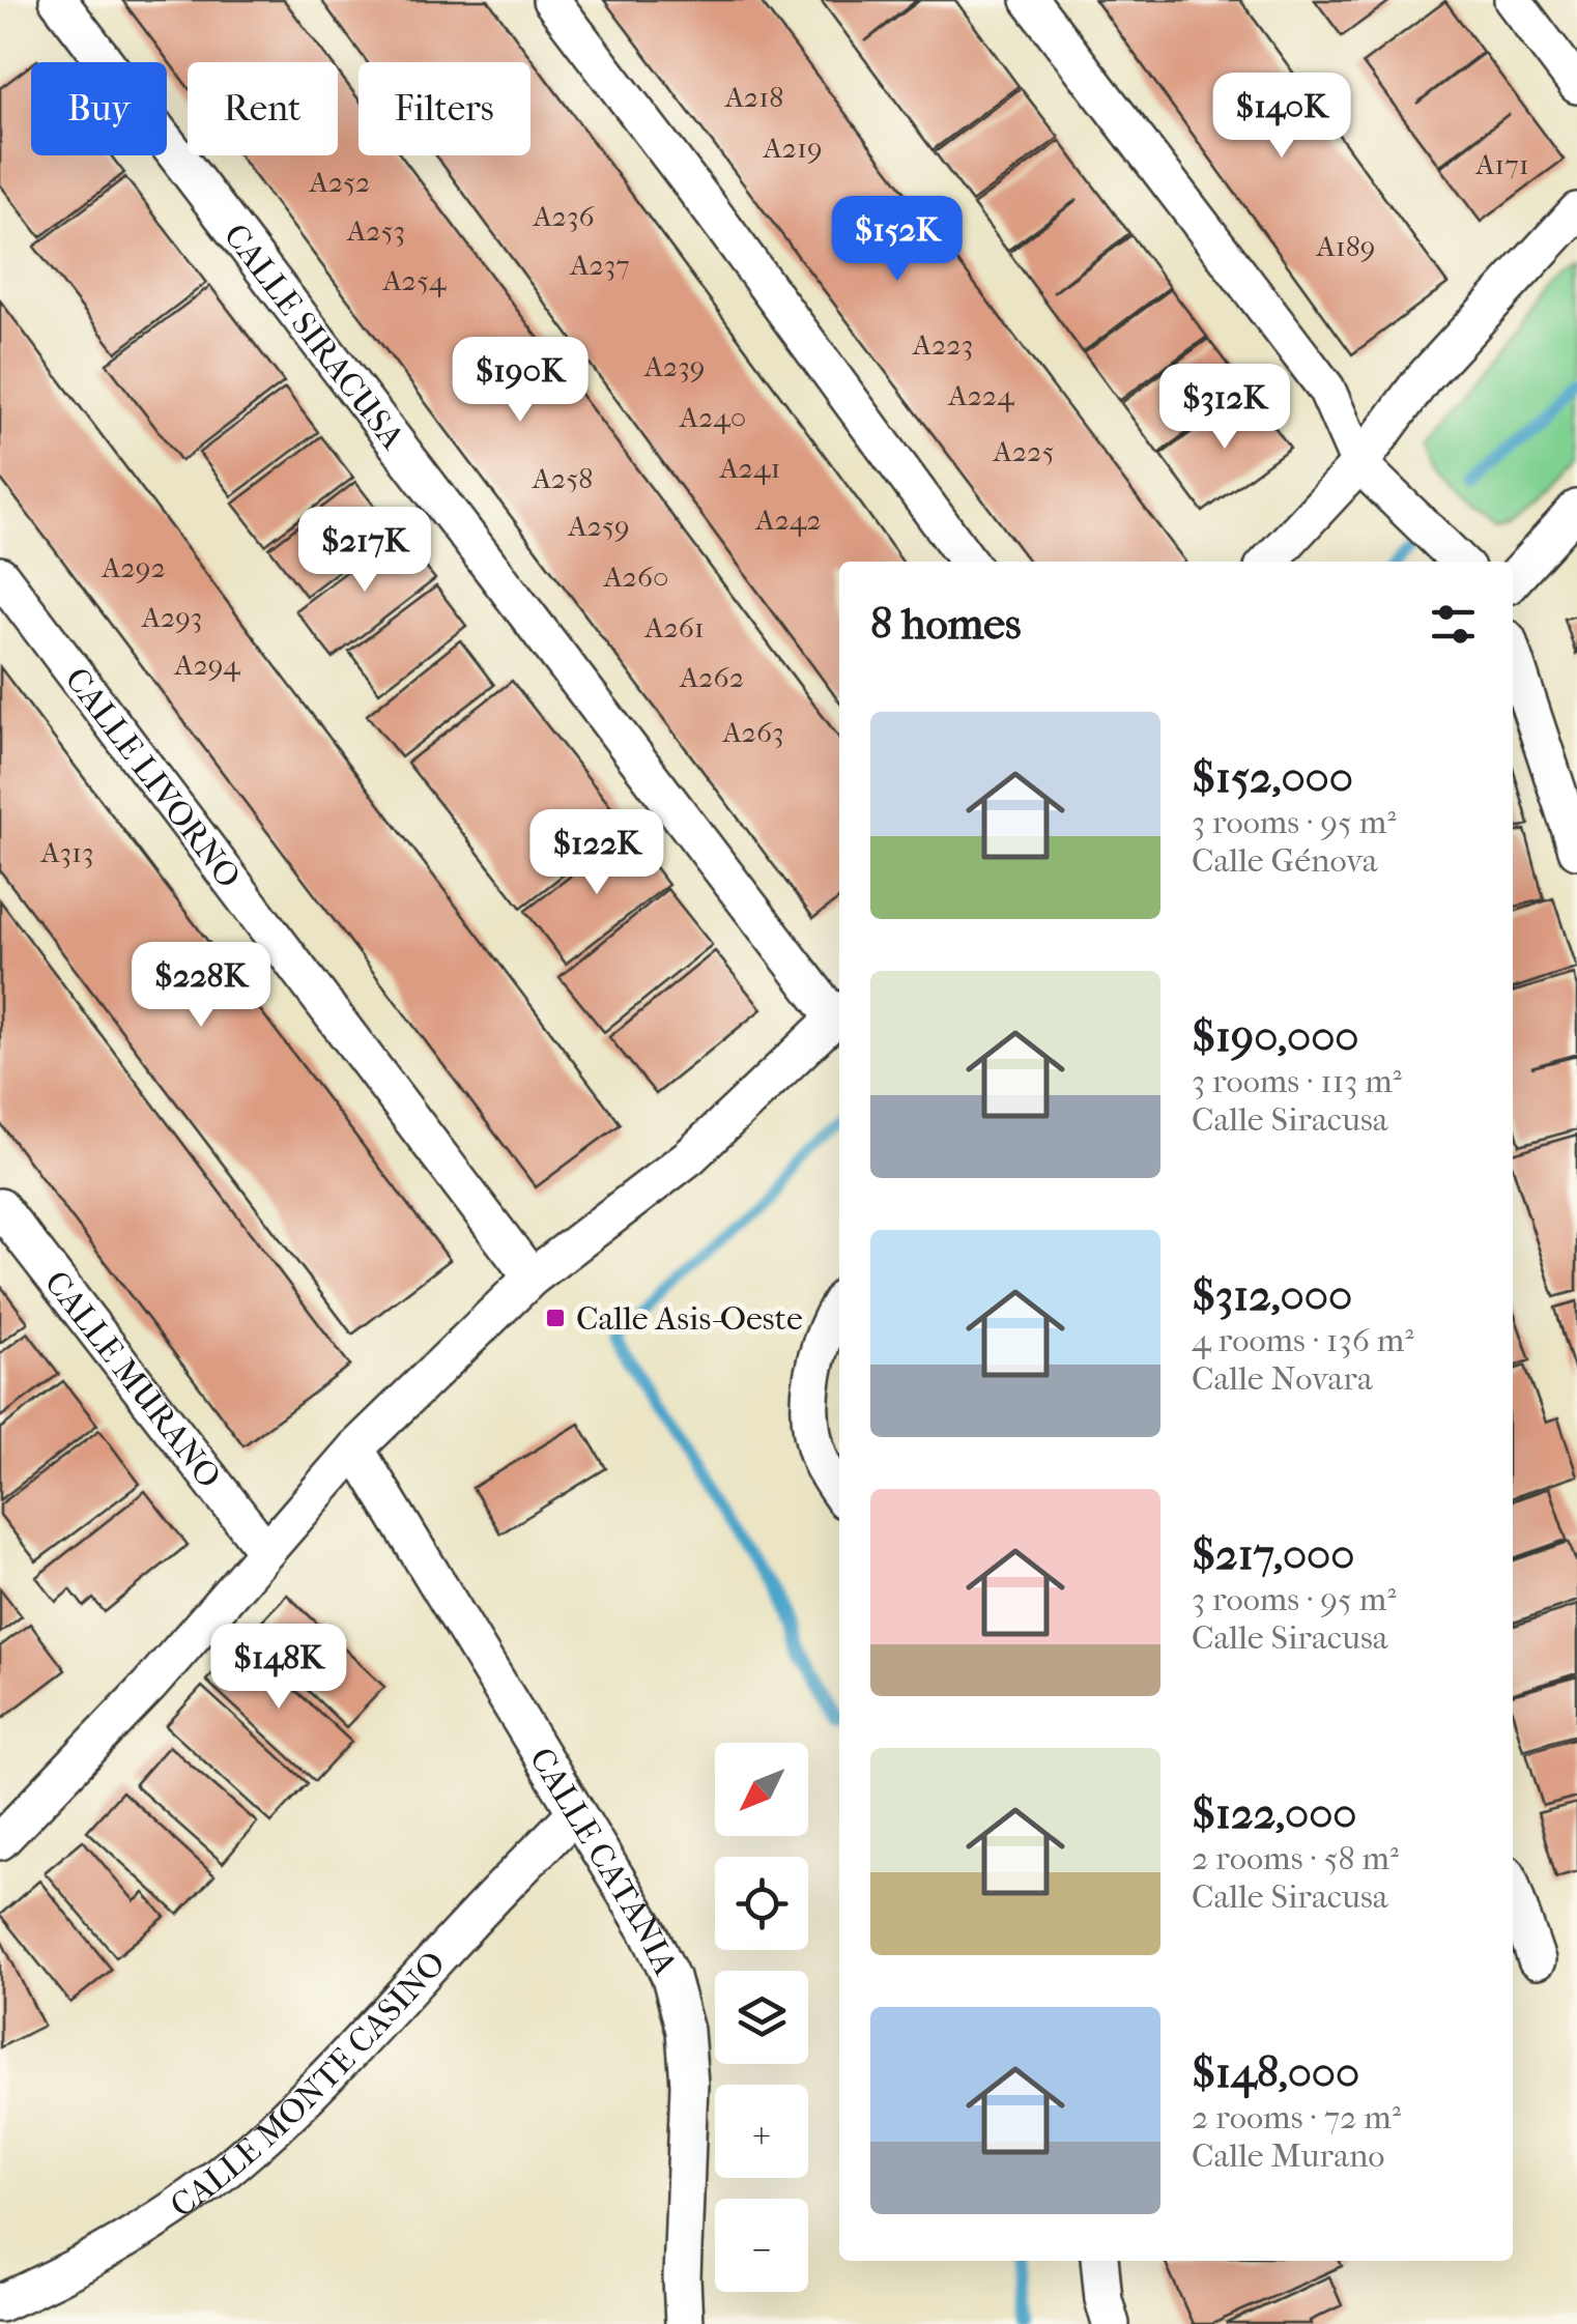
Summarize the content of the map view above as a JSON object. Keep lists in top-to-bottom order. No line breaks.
{"streets":{"street":["CALLE SIRACUSA","CALLE LIVORNO","CALLE MURANO","CALLE CATANIA","CALLE MONTE CASINO"]},"crossings":[["CALLE CATANIA","CALLE MONTE CASINO"]],"places":{"transit":["Calle Asis-Oeste"]},"house_numbers":["A218","A219","A171","A252","A236","A253","A189","A237","A254","A223","A239","A224","A240","A225","A241","A258","A242","A259","A292","A260","A293","A261","A294","A262","A263","A313"],"north":"bottom left","page":{"chip":["Buy","Rent","Filters"],"price":["$140K","$152K","$190K","$312K","$217K","$122K","$228K","$148K"],"heading":"8 homes","list":[{"name":"$152,000","note":"3 rooms · 95 m² · Calle Génova"},{"name":"$190,000","note":"3 rooms · 113 m² · Calle Siracusa"},{"name":"$312,000","note":"4 rooms · 136 m² · Calle Novara"},{"name":"$217,000","note":"3 rooms · 95 m² · Calle Siracusa"},{"name":"$122,000","note":"2 rooms · 58 m² · Calle Siracusa"},{"name":"$148,000","note":"2 rooms · 72 m² · Calle Murano"}],"map_buttons":["+","−"]}}
